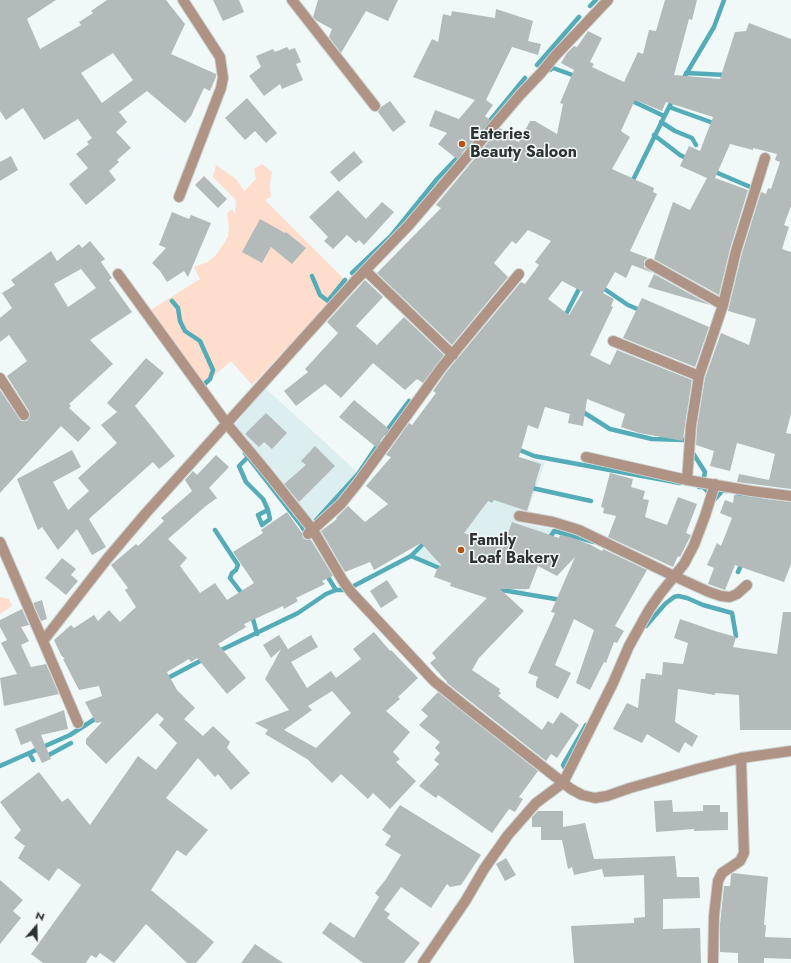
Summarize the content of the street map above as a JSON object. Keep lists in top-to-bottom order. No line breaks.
{"places":["Eateries Beauty Saloon","Family Loaf Bakery"],"north":"top"}
